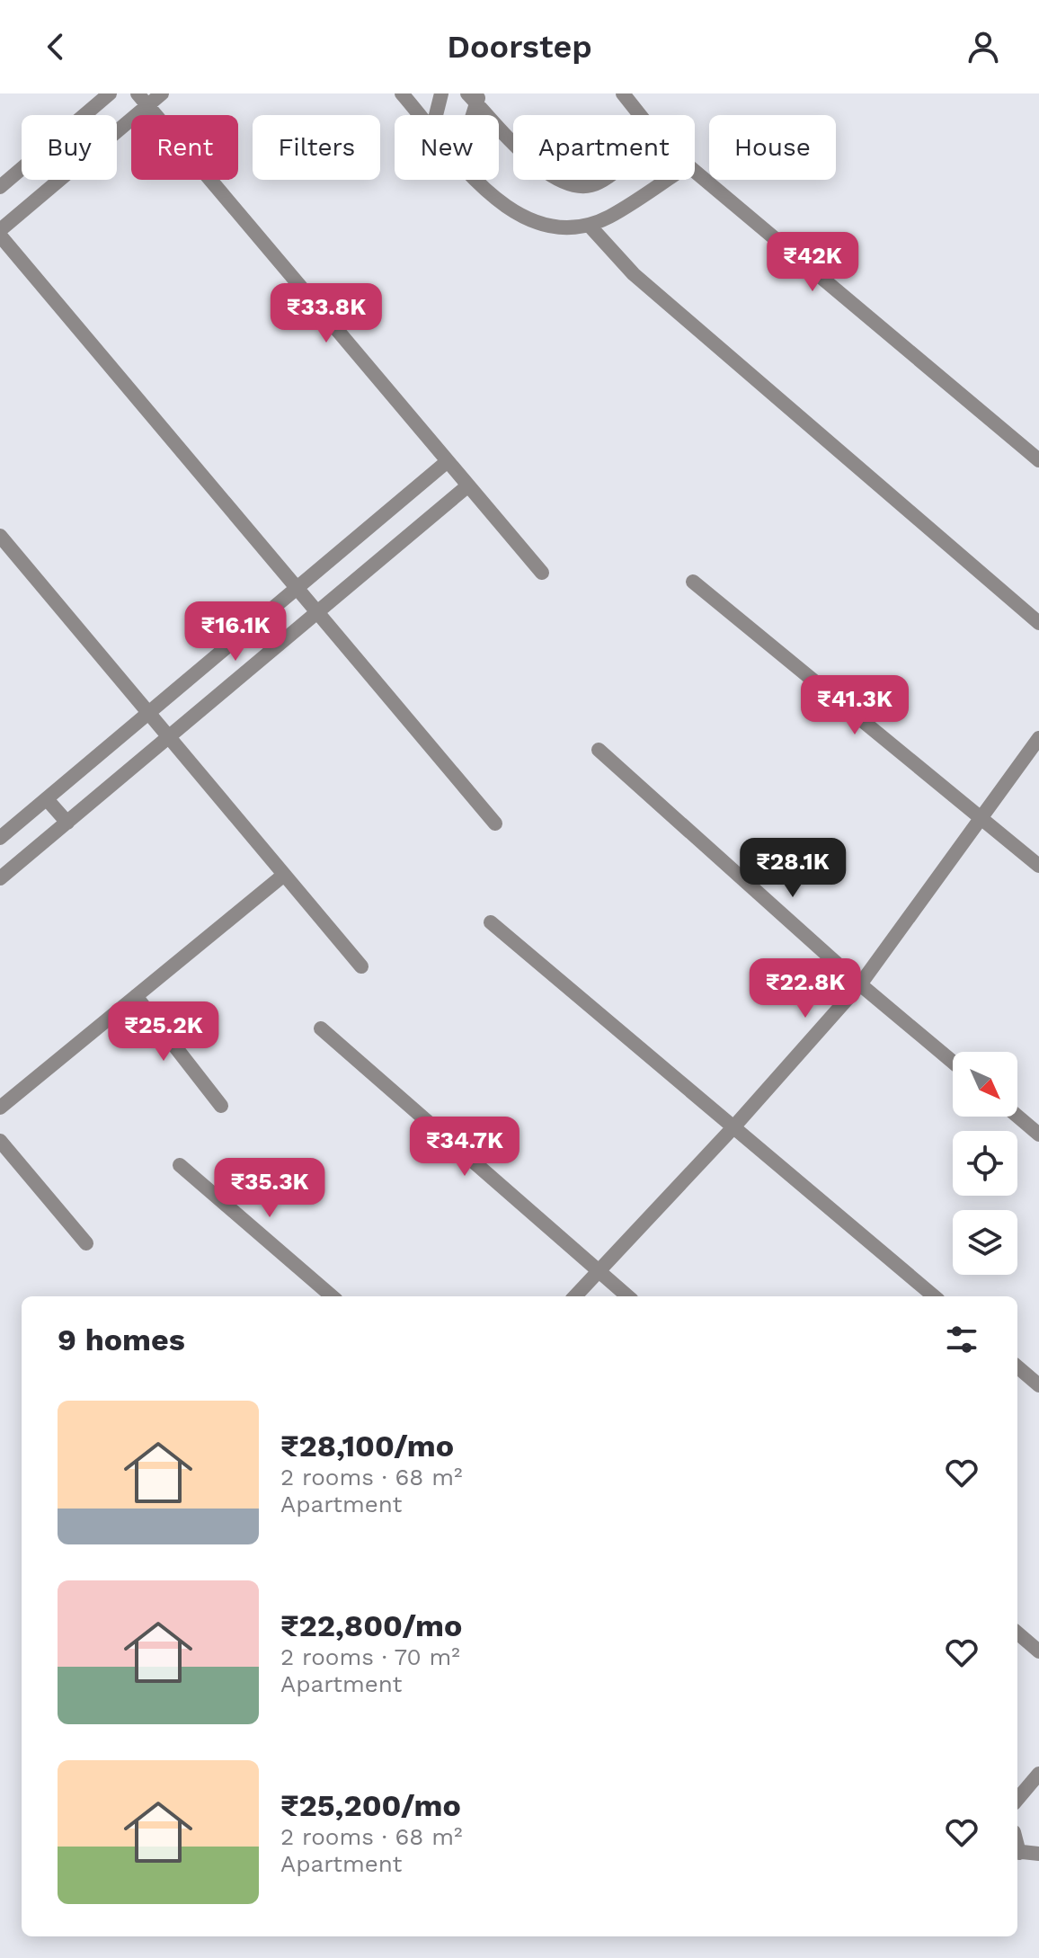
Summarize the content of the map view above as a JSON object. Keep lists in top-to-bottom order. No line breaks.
{"north":"bottom right","page":{"header":"Doorstep","chip":["Buy","Rent","Filters","New","Apartment","House"],"price":["₹42K","₹33.8K","₹16.1K","₹41.3K","₹28.1K","₹22.8K","₹25.2K","₹34.7K","₹35.3K"],"heading":"9 homes","list":[{"name":"₹28,100/mo","note":"2 rooms · 68 m² · Apartment"},{"name":"₹22,800/mo","note":"2 rooms · 70 m² · Apartment"},{"name":"₹25,200/mo","note":"2 rooms · 68 m² · Apartment"}]}}
